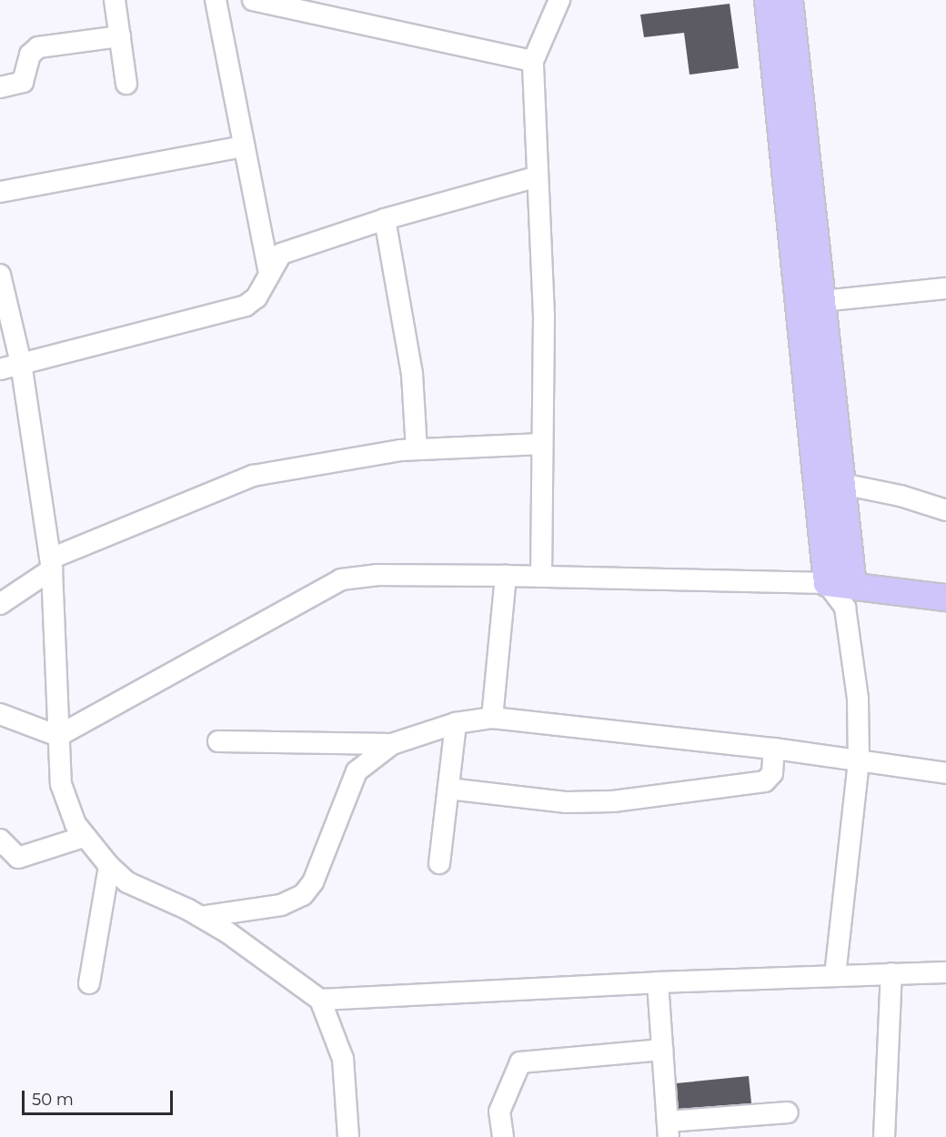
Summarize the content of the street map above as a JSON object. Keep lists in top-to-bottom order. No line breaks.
{"scale_bar":"50 m"}
